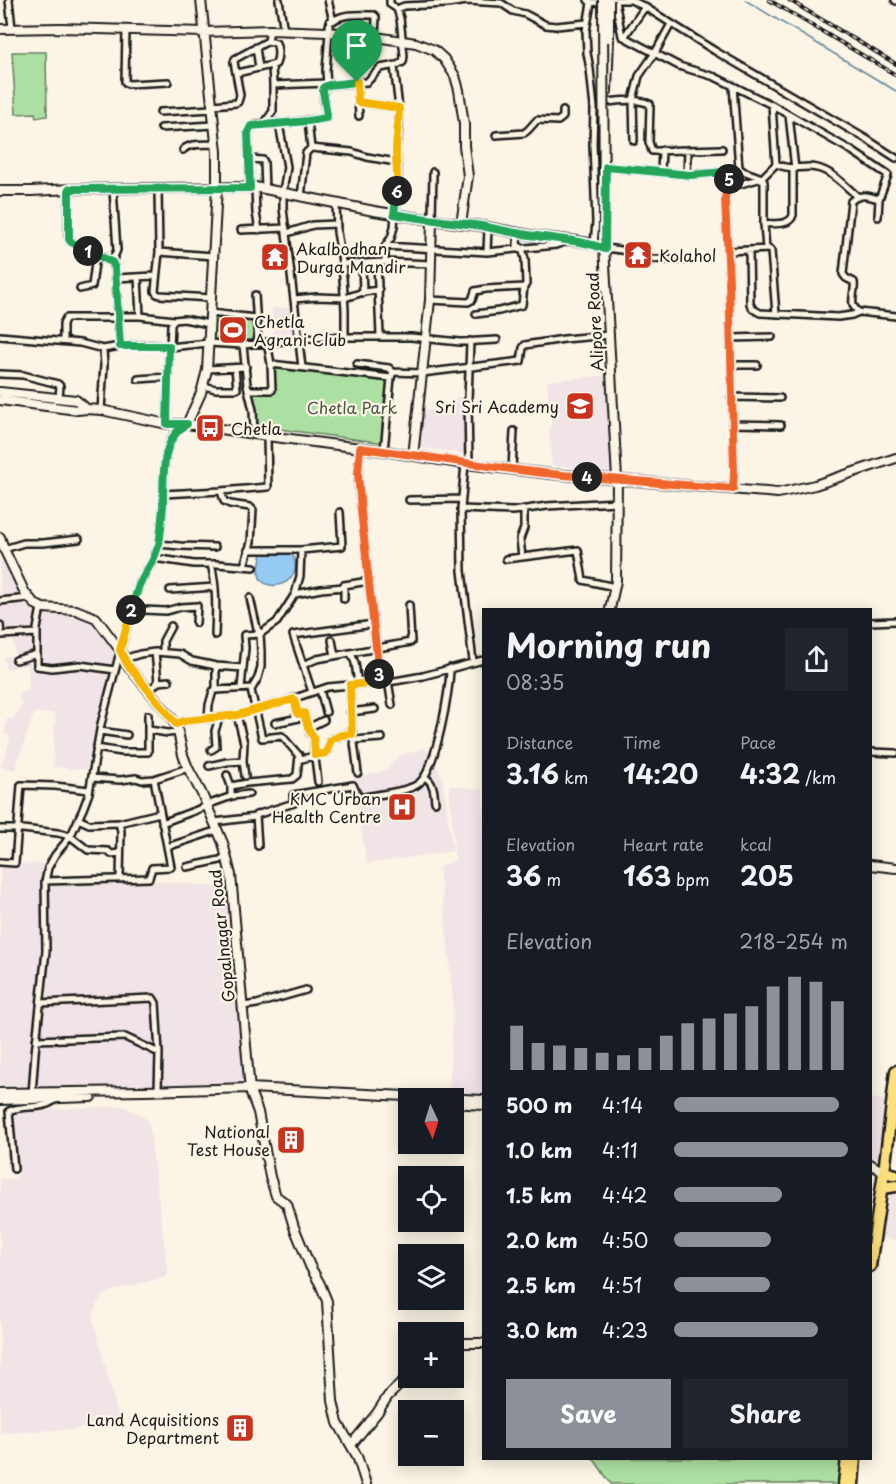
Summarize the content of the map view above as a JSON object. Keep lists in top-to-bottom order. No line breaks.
{"streets":{"main road":["Alipore Road","Gopalnagar Road"]},"parks":["Chetla Park"],"places":{"temple":["Kolahol","Akalbodhan Durga Mandir"],"sports":["Chetla Agrani Club"],"school or university":["Sri Sri Academy"],"bus stop":["Chetla"],"hospital":["KMC Urban Health Centre"],"building":["National Test House","Land Acquisitions Department"]},"north":"bottom","page":{"pins":["5","6","1","4","2","3"],"heading":["Morning run","08:35"],"stats":[["Distance","3.16 km"],["Time","14:20"],["Pace","4:32 /km"],["Elevation","36 m"],["Heart rate","163 bpm"],["kcal","205"]],"chart":["Elevation","218–254 m"],"list":[{"name":"500 m","note":"4:14"},{"name":"1.0 km","note":"4:11"},{"name":"1.5 km","note":"4:42"},{"name":"2.0 km","note":"4:50"},{"name":"2.5 km","note":"4:51"},{"name":"3.0 km","note":"4:23"}],"map_buttons":["+","−"],"buttons":["Save","Share"]}}
